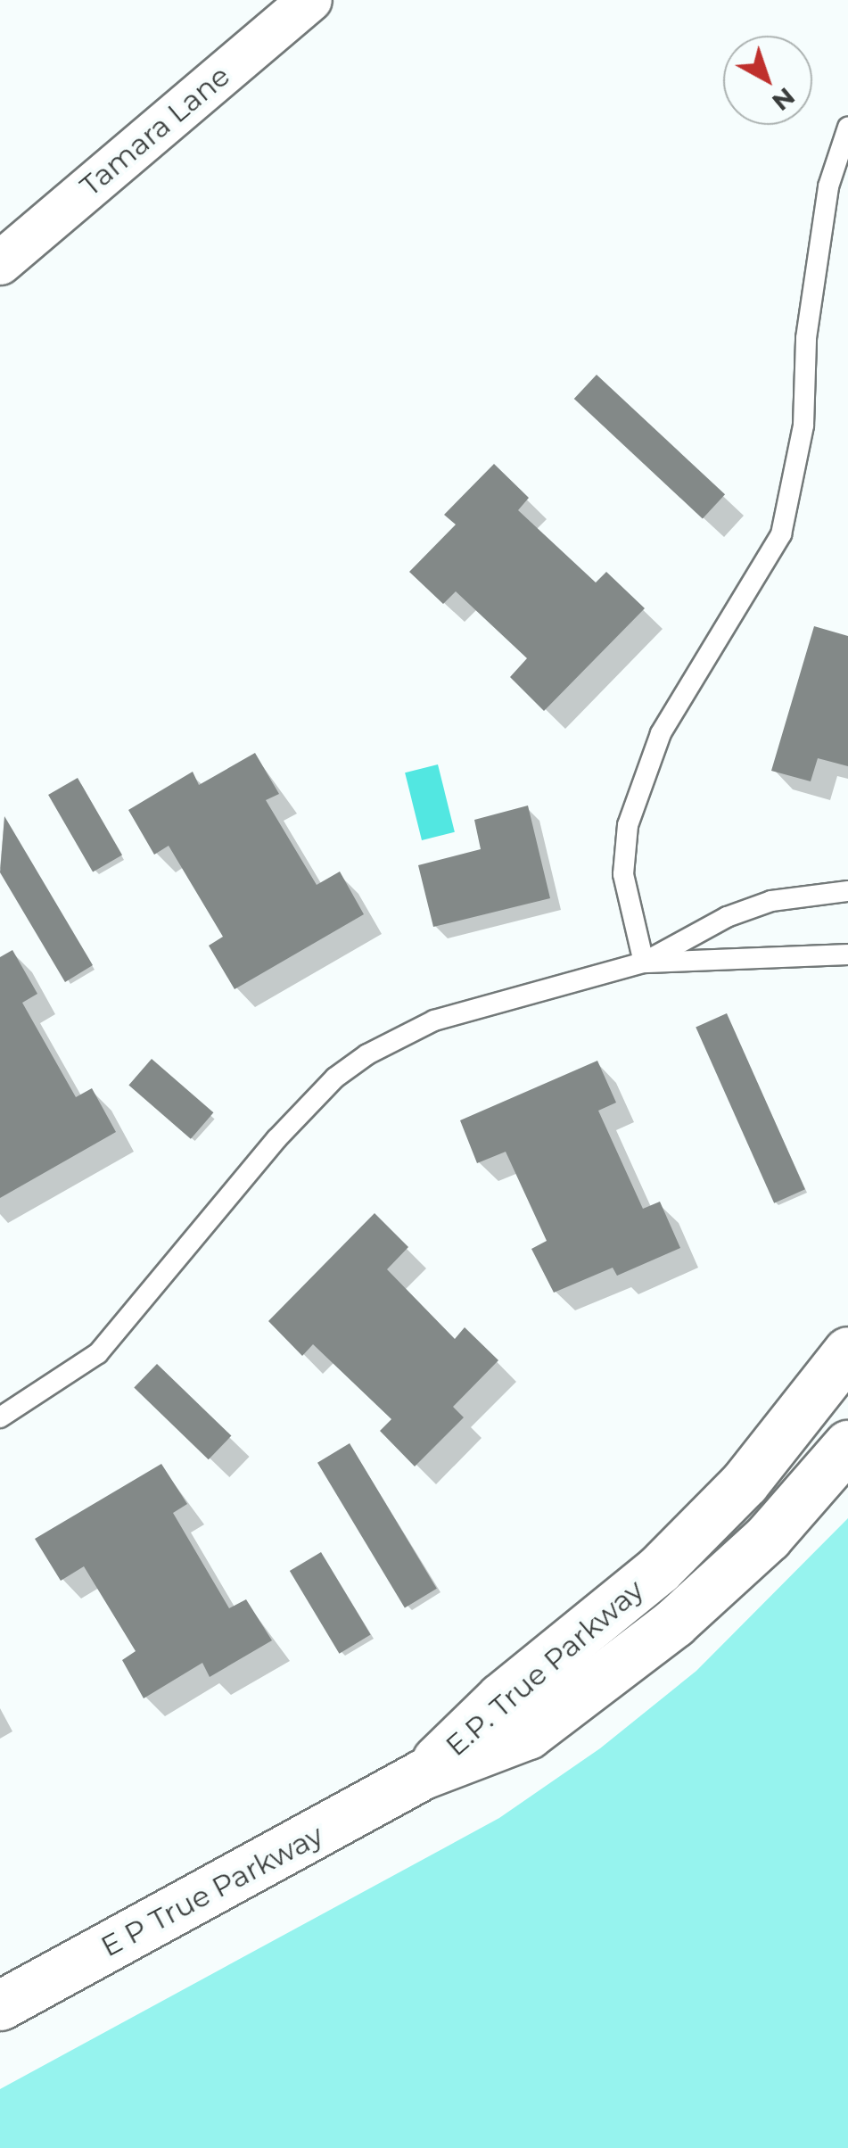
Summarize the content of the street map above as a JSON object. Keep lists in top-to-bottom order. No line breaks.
{"streets":{"main road":["E.P. True Parkway","E P True Parkway"],"street":["Tamara Lane"]},"crossings":[["E.P. True Parkway","E P True Parkway"]],"north":"bottom right"}
